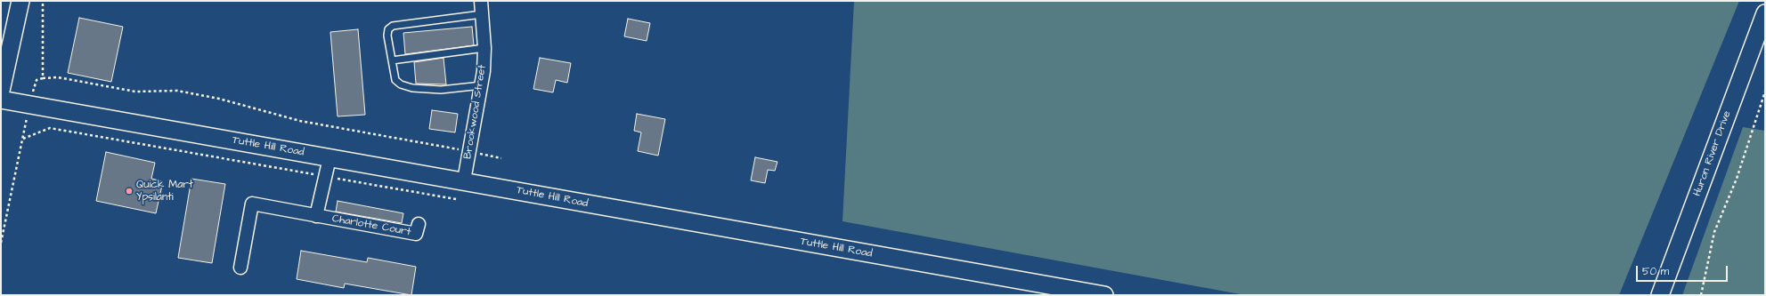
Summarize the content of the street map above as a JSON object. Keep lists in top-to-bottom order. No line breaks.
{"streets":{"main road":["Tuttle Hill Road","Huron River Drive"],"street":["Brookwood Street","Charlotte Court"]},"crossings":[["Brookwood Street","Tuttle Hill Road"],["Tuttle Hill Road","Charlotte Court"]],"places":["Quick Mart Ypsilanti"],"scale_bar":"50 m"}
